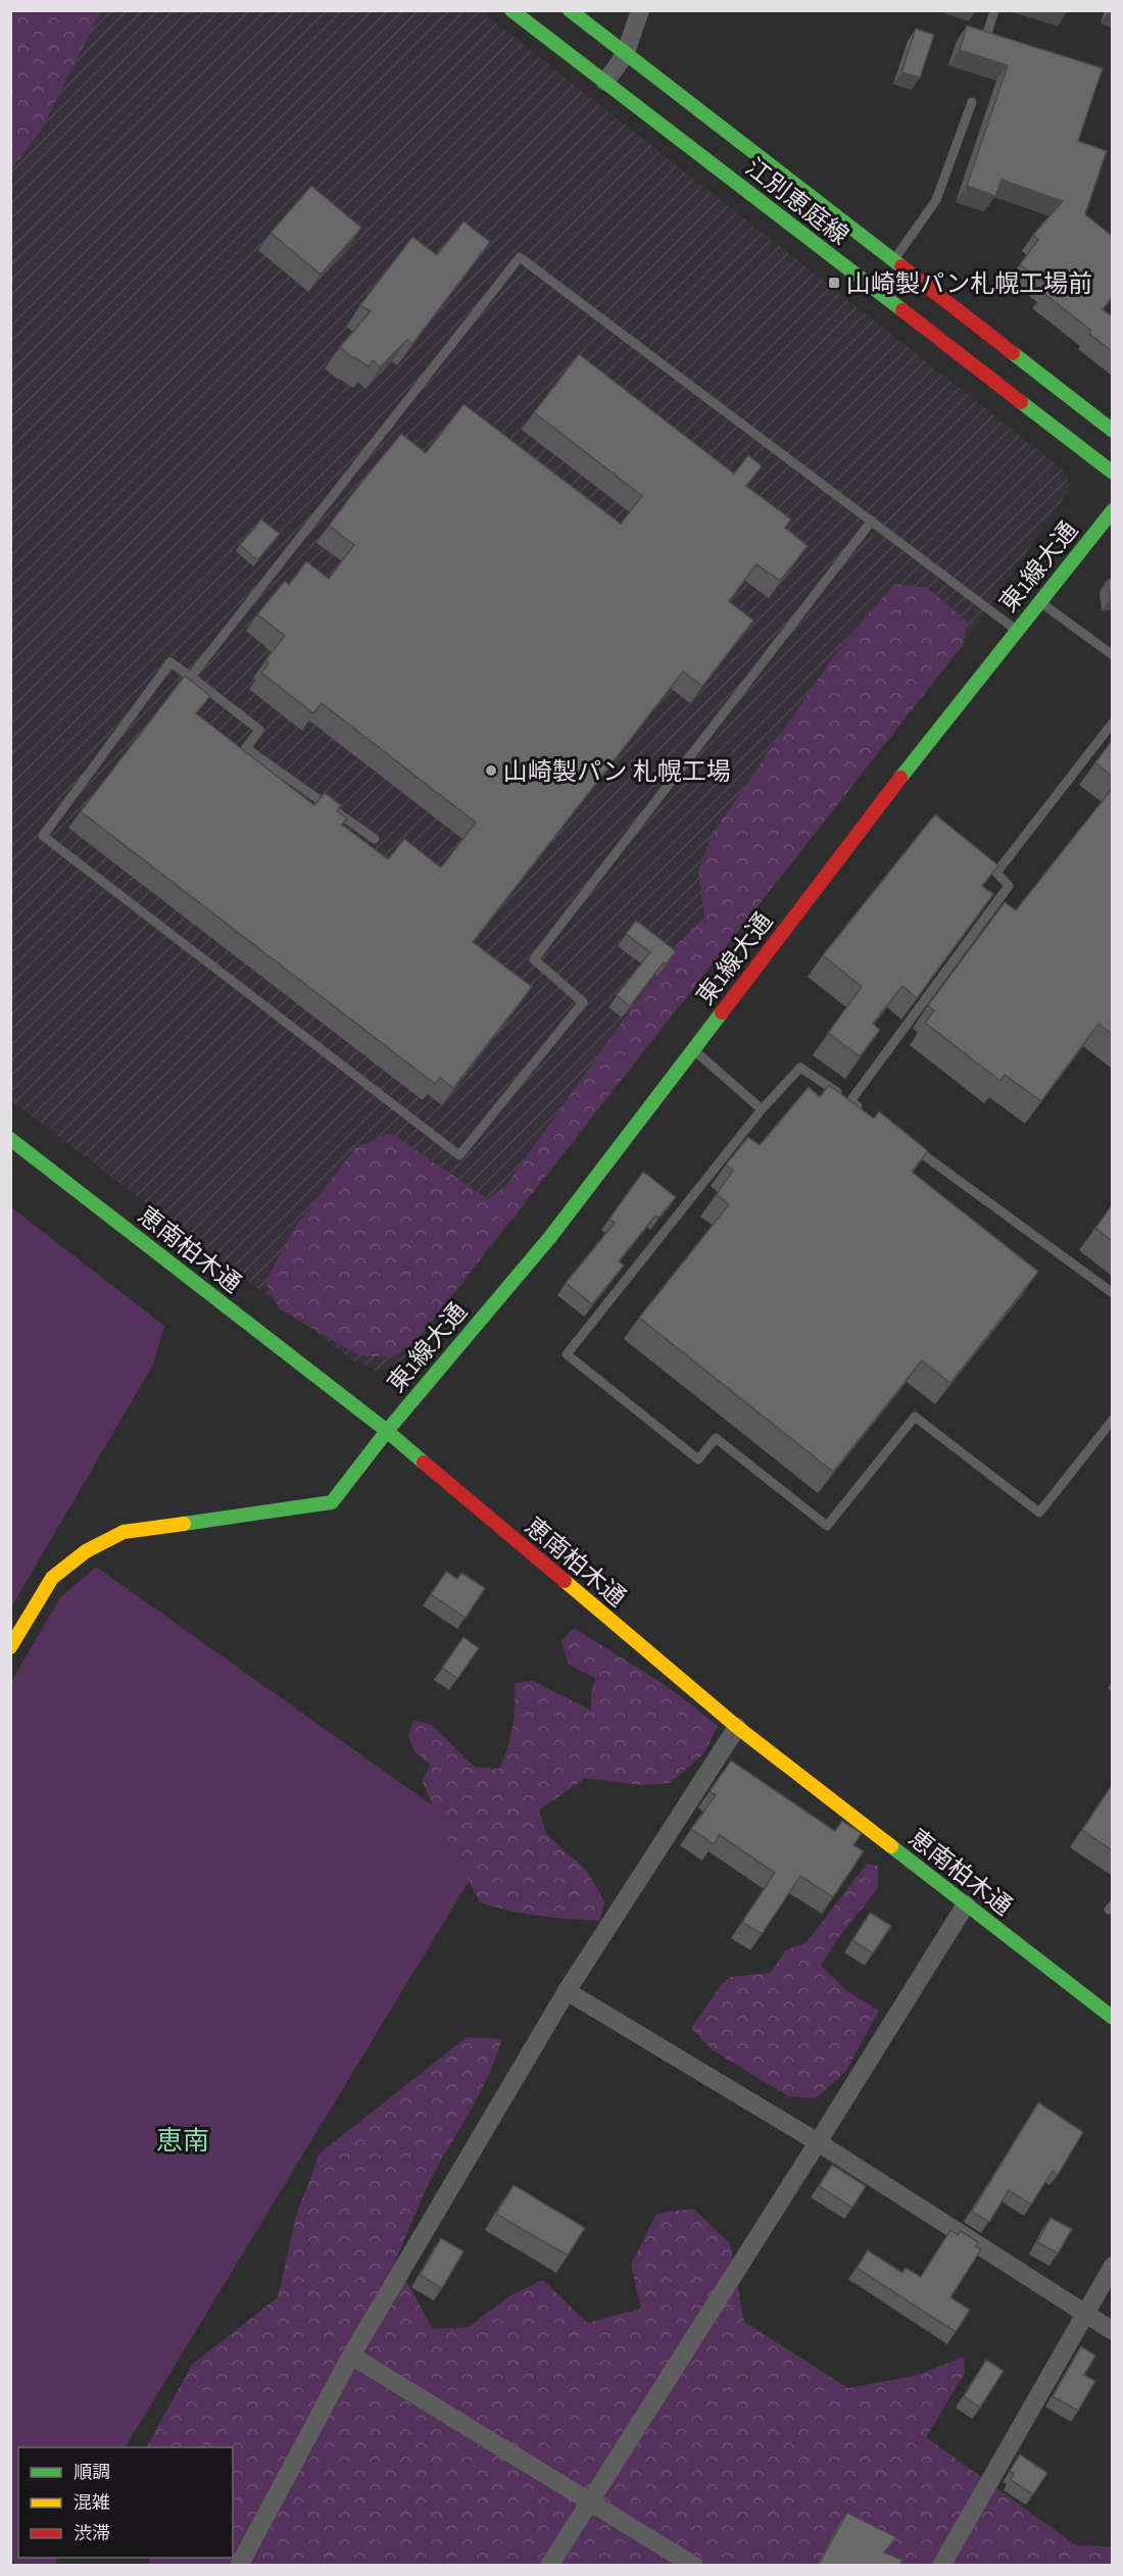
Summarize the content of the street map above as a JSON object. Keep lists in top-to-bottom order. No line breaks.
{"streets":{"street":["江別恵庭線","東1線大通","恵南柏木通"]},"crossings":[["東1線大通","恵南柏木通"]],"districts":["恵南"],"places":{"transit":["山崎製パン札幌工場前"],"other":["山崎製パン 札幌工場"]},"legend":["順調","混雑","渋滞"]}
